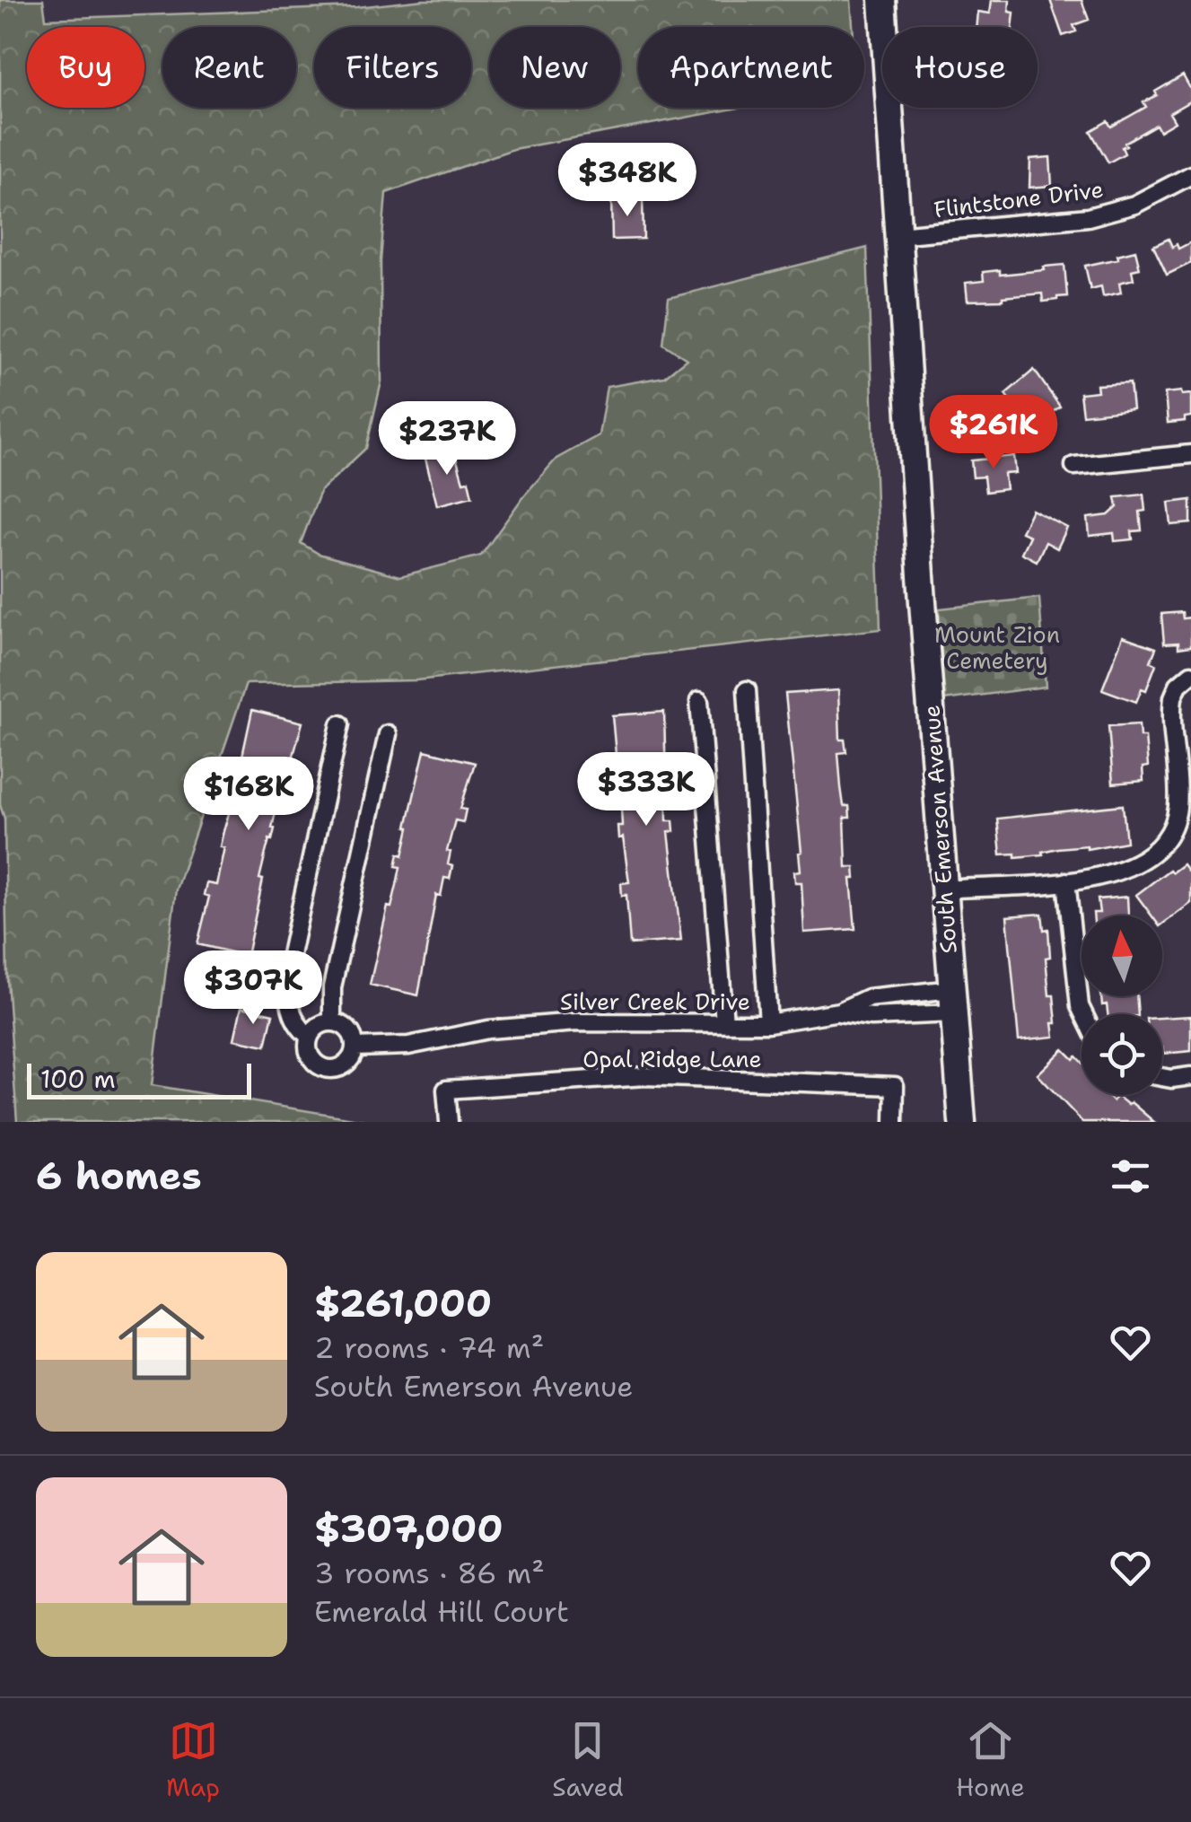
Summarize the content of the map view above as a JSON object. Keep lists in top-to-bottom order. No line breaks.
{"streets":{"main road":["South Emerson Avenue"],"street":["Flintstone Drive","Silver Creek Drive","Opal Ridge Lane"]},"crossings":[["Flintstone Drive","South Emerson Avenue"],["South Emerson Avenue","Silver Creek Drive"]],"parks":["Mount Zion Cemetery"],"scale_bar":"100 m","north":"top","page":{"chip":["Buy","Rent","Filters","New","Apartment","House"],"price":["$348K","$261K","$237K","$333K","$168K","$307K"],"scale":"100 m","heading":"6 homes","list":[{"name":"$261,000","note":"2 rooms · 74 m² · South Emerson Avenue"},{"name":"$307,000","note":"3 rooms · 86 m² · Emerald Hill Court"}],"tabs":["Map","Saved","Home"]}}
